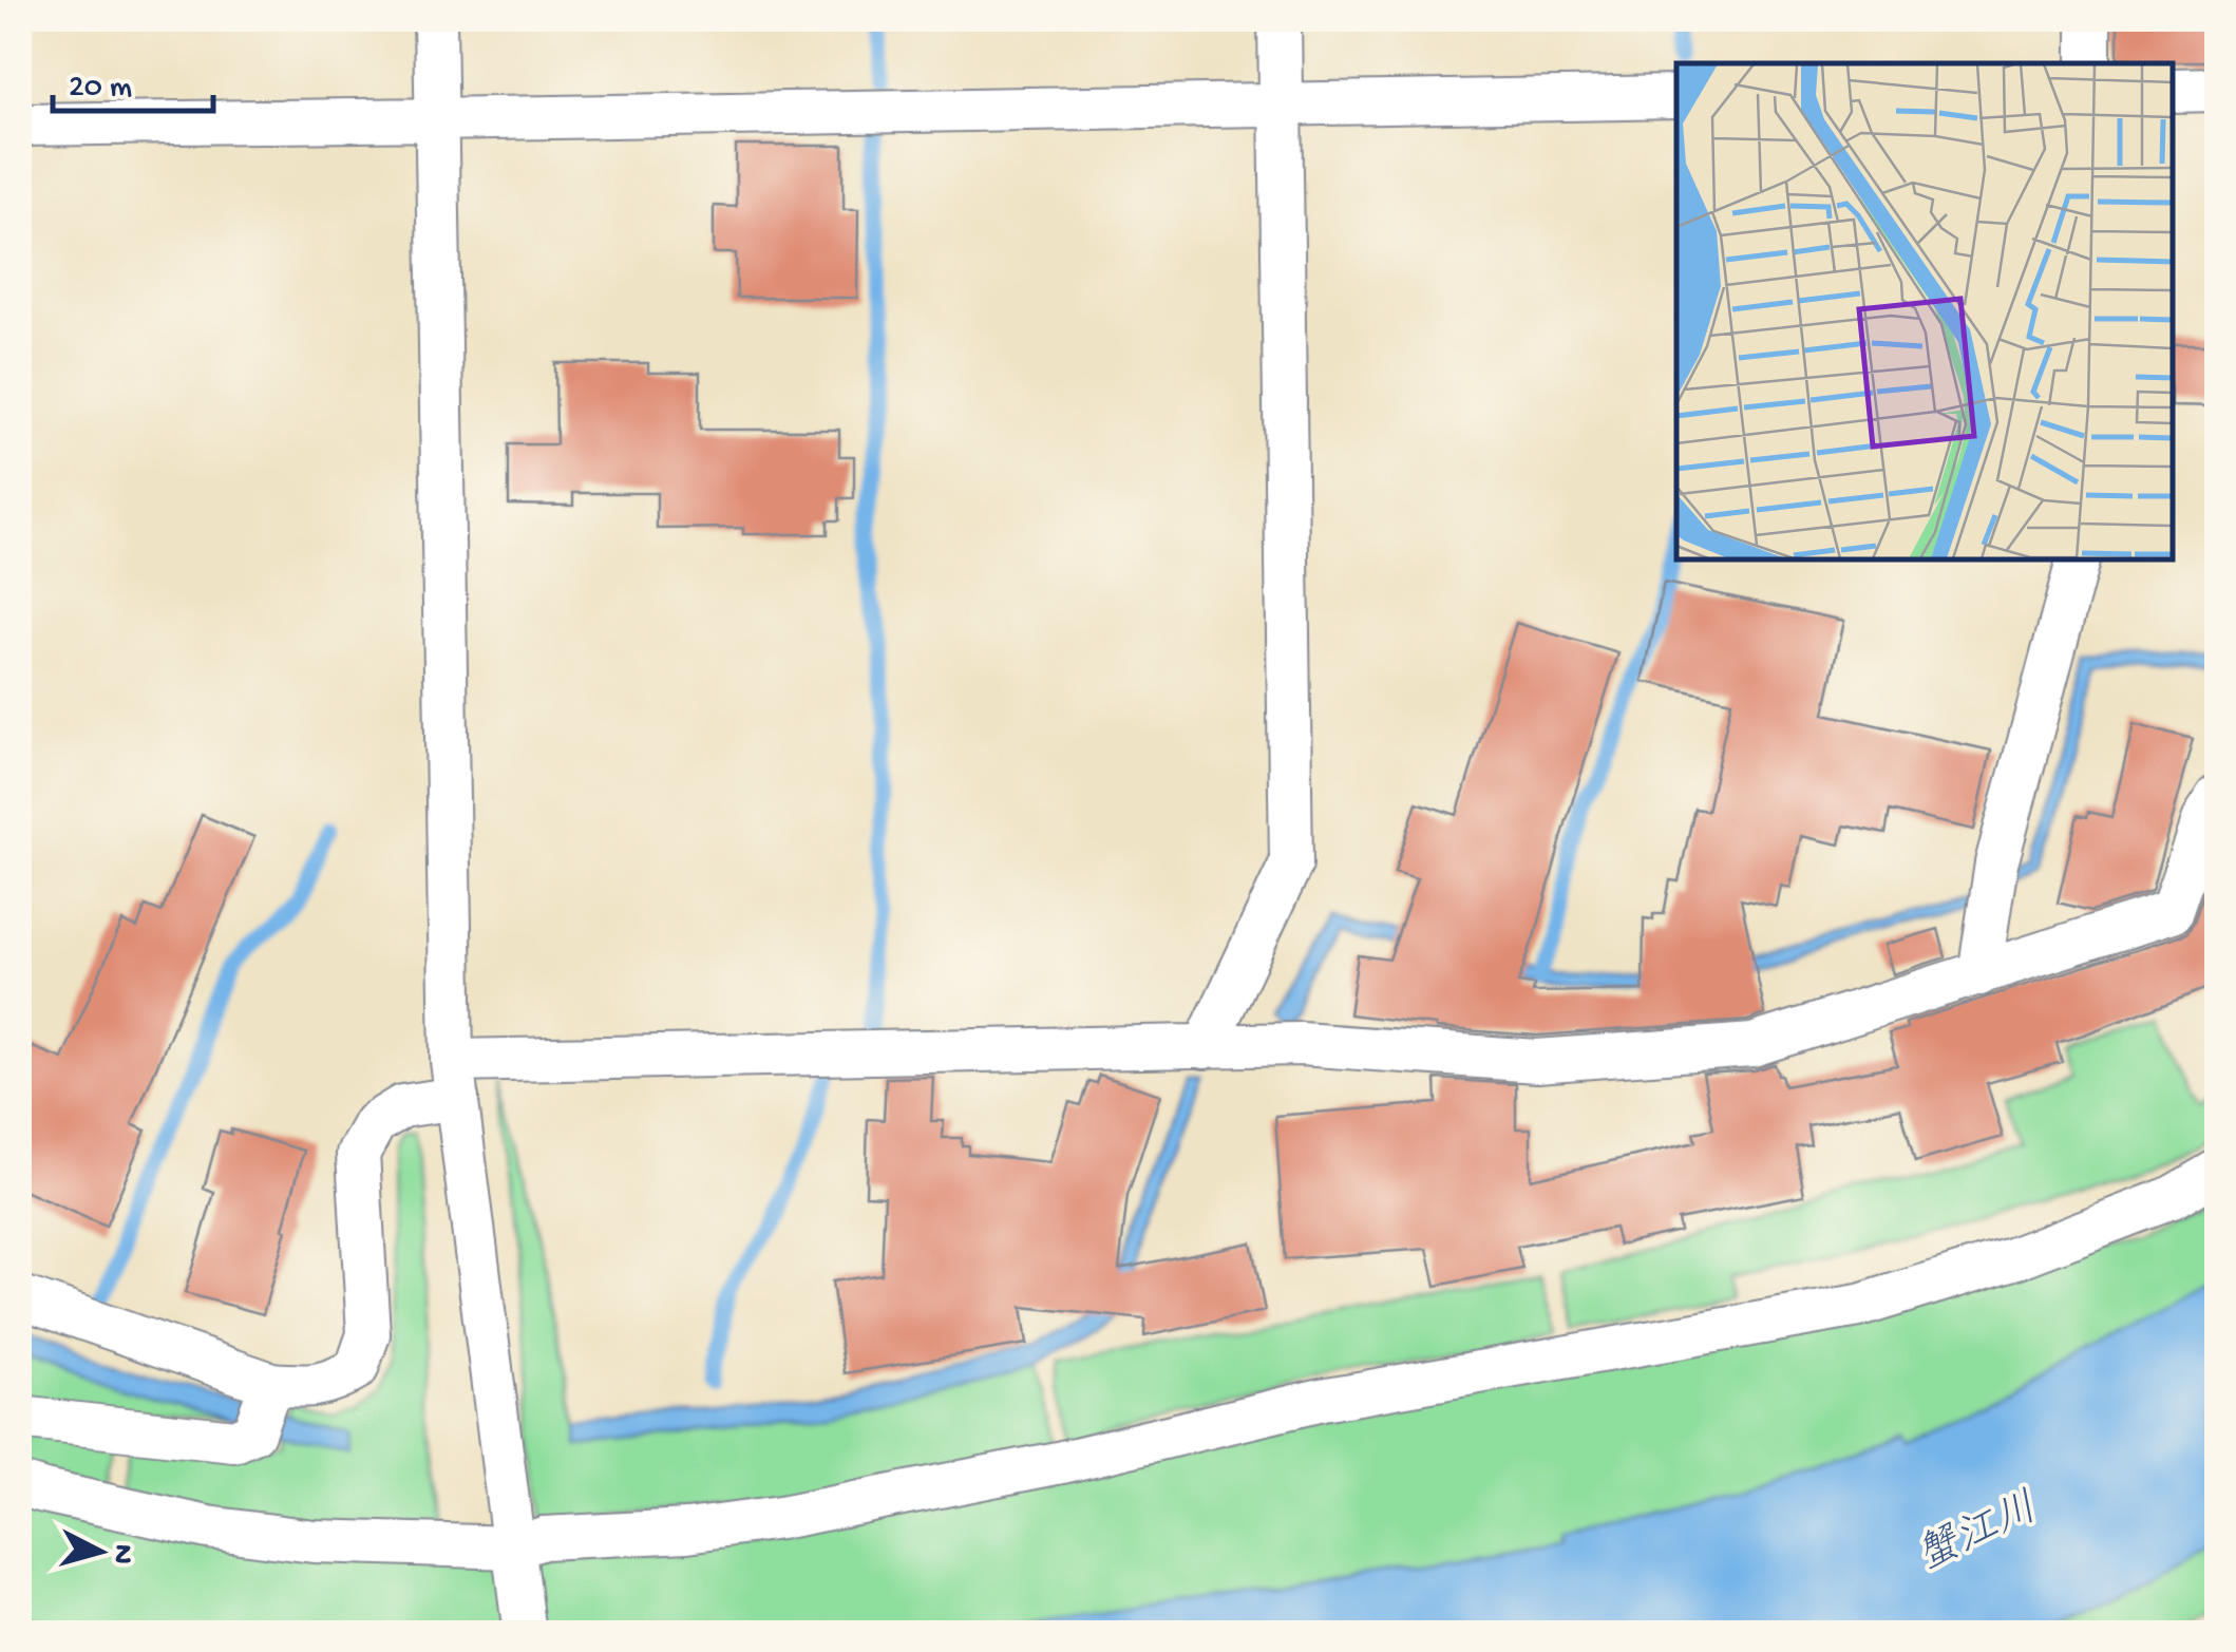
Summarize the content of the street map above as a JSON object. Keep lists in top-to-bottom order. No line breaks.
{"water":["蟹江川"],"scale_bar":"20 m","north":"right"}
